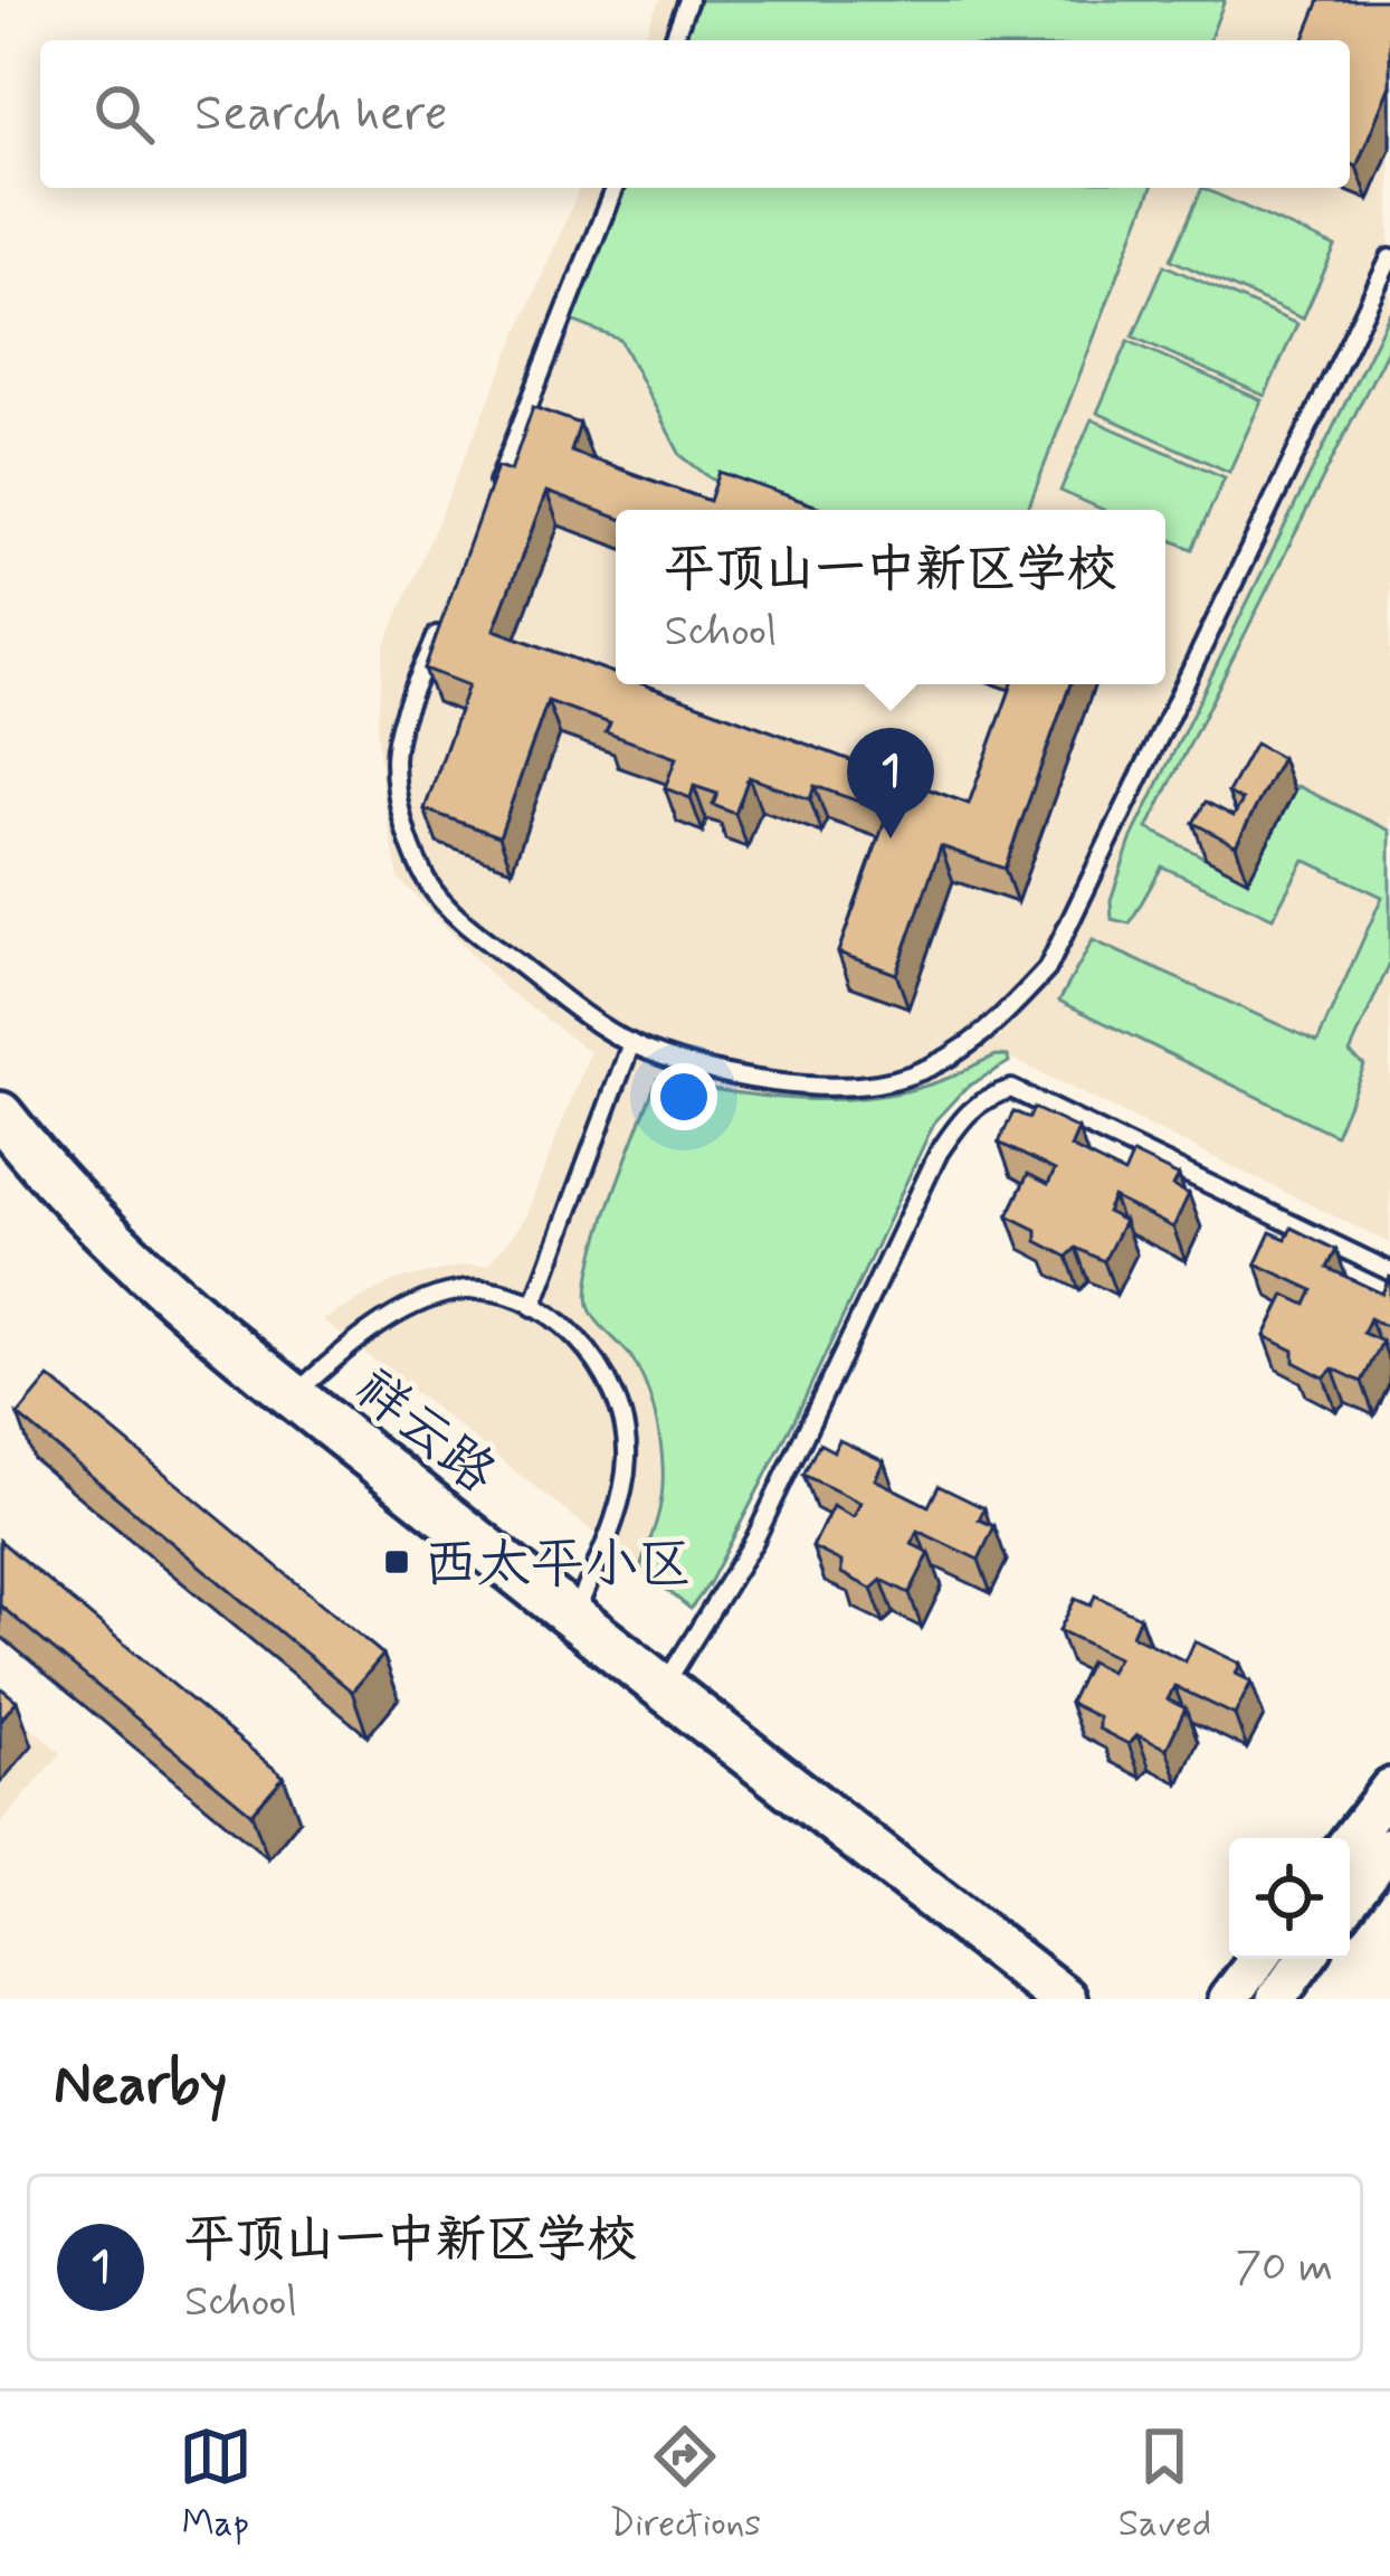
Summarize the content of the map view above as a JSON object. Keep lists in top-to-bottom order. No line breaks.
{"streets":{"main road":["祥云路"]},"places":{"transit":["西太平小区"]},"page":{"search":"Search here","popup":["平顶山一中新区学校","School"],"pins":"1","heading":"Nearby","list":[{"mark":"1","name":"平顶山一中新区学校","note":"School","value":"70 m"}],"nav":["Map","Directions","Saved"]}}
